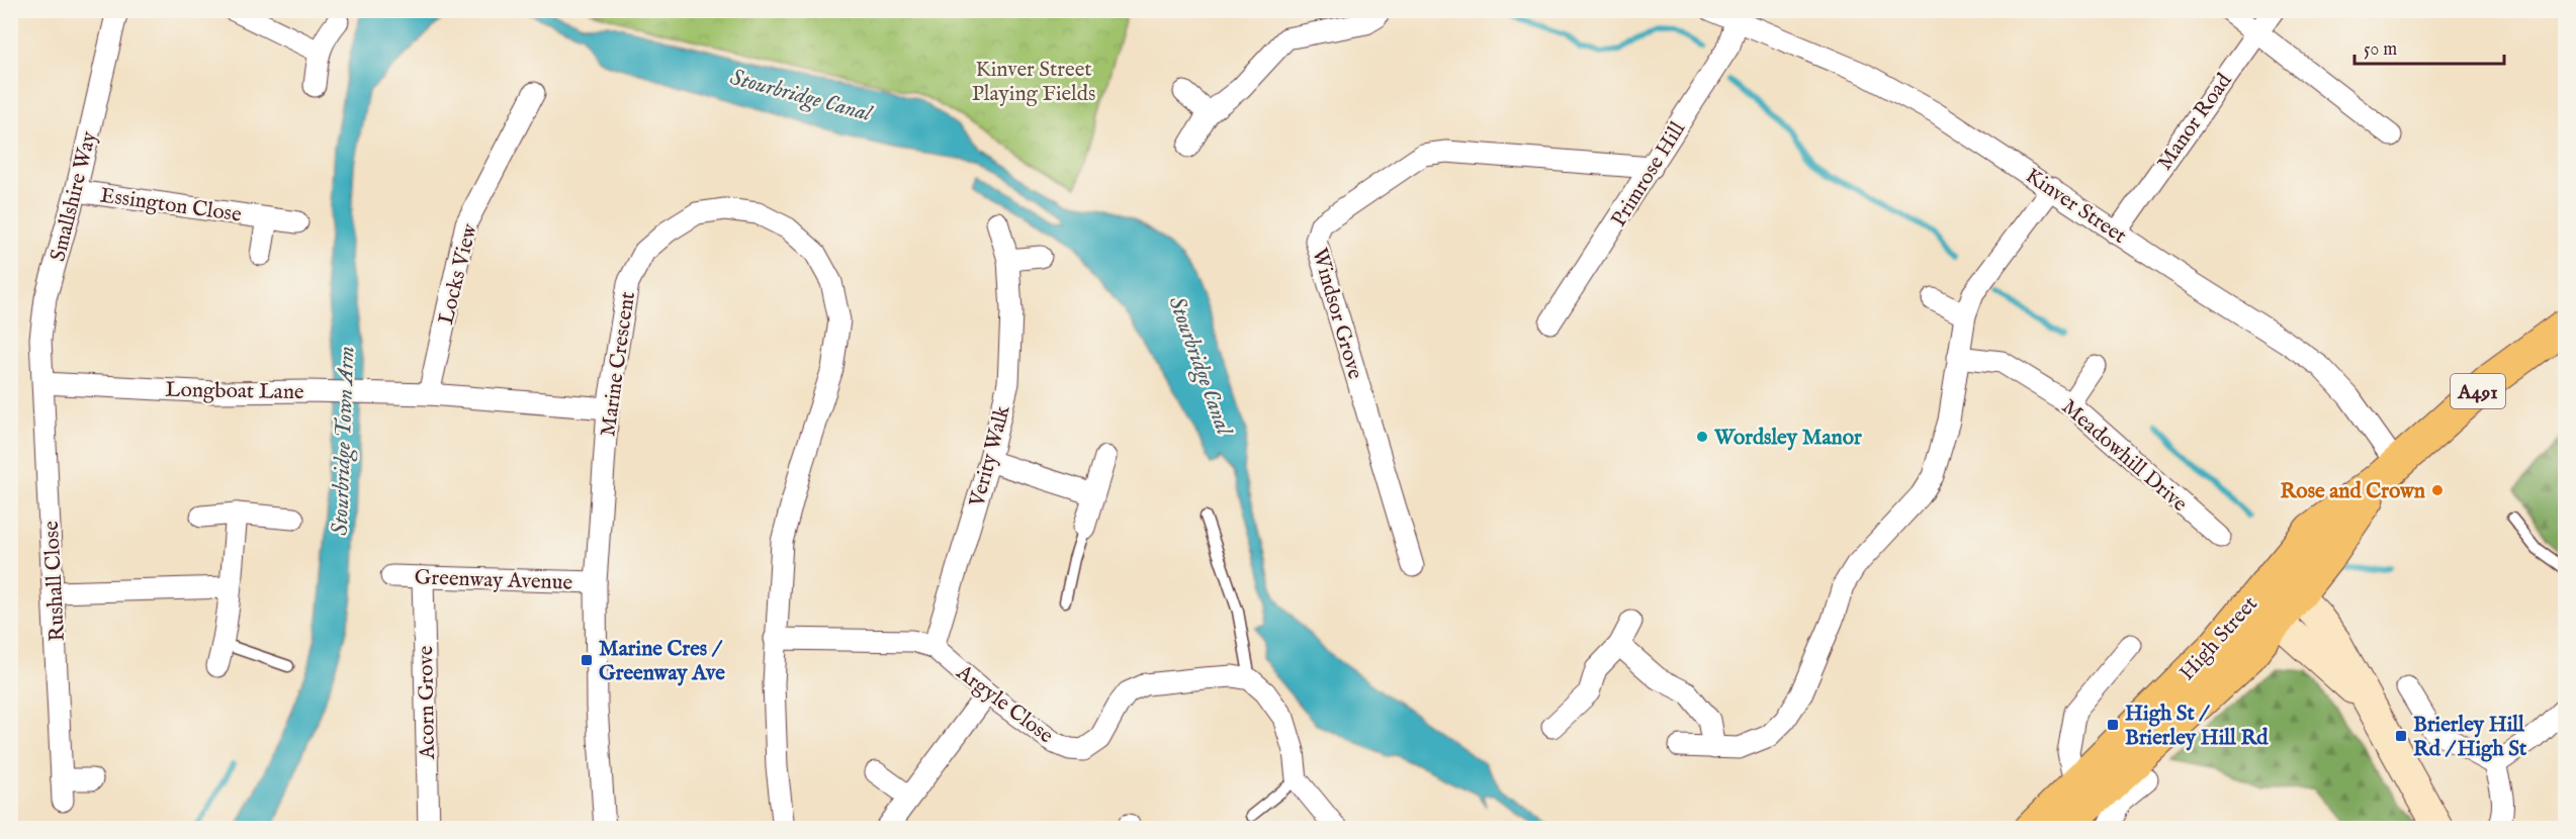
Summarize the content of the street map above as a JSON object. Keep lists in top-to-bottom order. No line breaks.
{"streets":{"highway":["A491","High Street"],"street":["Manor Road","Primrose Hill","Smallshire Way","Essington Close","Kinver Street","Locks View","Windsor Grove","Marine Crescent","Longboat Lane","Meadowhill Drive","Verity Walk","Greenway Avenue","Rushall Close","Acorn Grove","Argyle Close"]},"crossings":[["Manor Road","Kinver Street"],["Primrose Hill","Kinver Street"],["Primrose Hill","Windsor Grove"],["Smallshire Way","Essington Close"],["Smallshire Way","Longboat Lane"],["Smallshire Way","Rushall Close"],["Kinver Street","High Street"],["Locks View","Longboat Lane"],["Marine Crescent","Longboat Lane"],["Marine Crescent","Greenway Avenue"],["Longboat Lane","Rushall Close"],["Verity Walk","Argyle Close"],["Greenway Avenue","Acorn Grove"]],"water":["Stourbridge Canal","Stourbridge Town Arm"],"parks":["Kinver Street Playing Fields"],"places":{"other":["Wordsley Manor","Rose and Crown"],"transit":["Marine Cres / Greenway Ave","High St / Brierley Hill Rd","Brierley Hill Rd / High St"]},"scale_bar":"50 m"}
